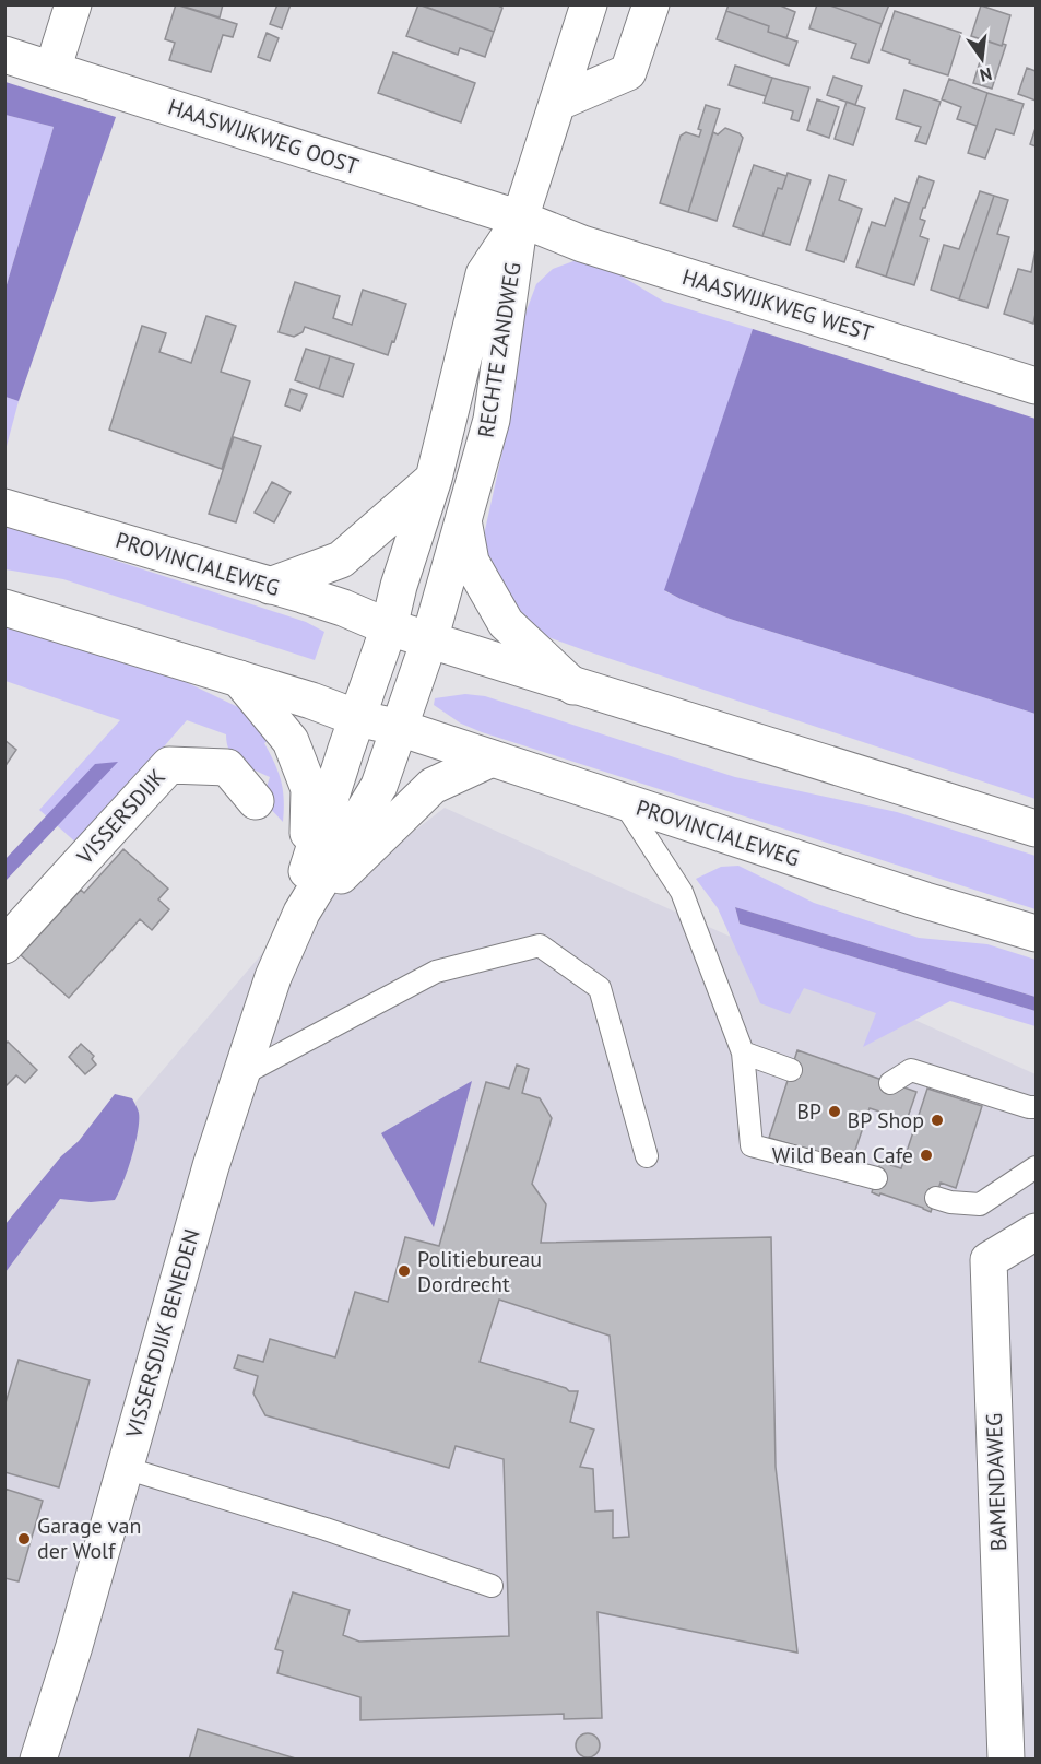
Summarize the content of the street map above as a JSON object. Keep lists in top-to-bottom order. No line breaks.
{"streets":{"street":["HAASWIJKWEG OOST","HAASWIJKWEG WEST","RECHTE ZANDWEG","PROVINCIALEWEG","VISSERSDIJK","VISSERSDIJK BENEDEN","BAMENDAWEG"]},"crossings":[["HAASWIJKWEG OOST","HAASWIJKWEG WEST"],["HAASWIJKWEG OOST","RECHTE ZANDWEG"],["HAASWIJKWEG WEST","RECHTE ZANDWEG"],["RECHTE ZANDWEG","PROVINCIALEWEG"],["PROVINCIALEWEG","VISSERSDIJK BENEDEN"]],"places":["BP","BP Shop","Wild Bean Cafe","Politiebureau Dordrecht","Garage van der Wolf"],"north":"bottom"}
